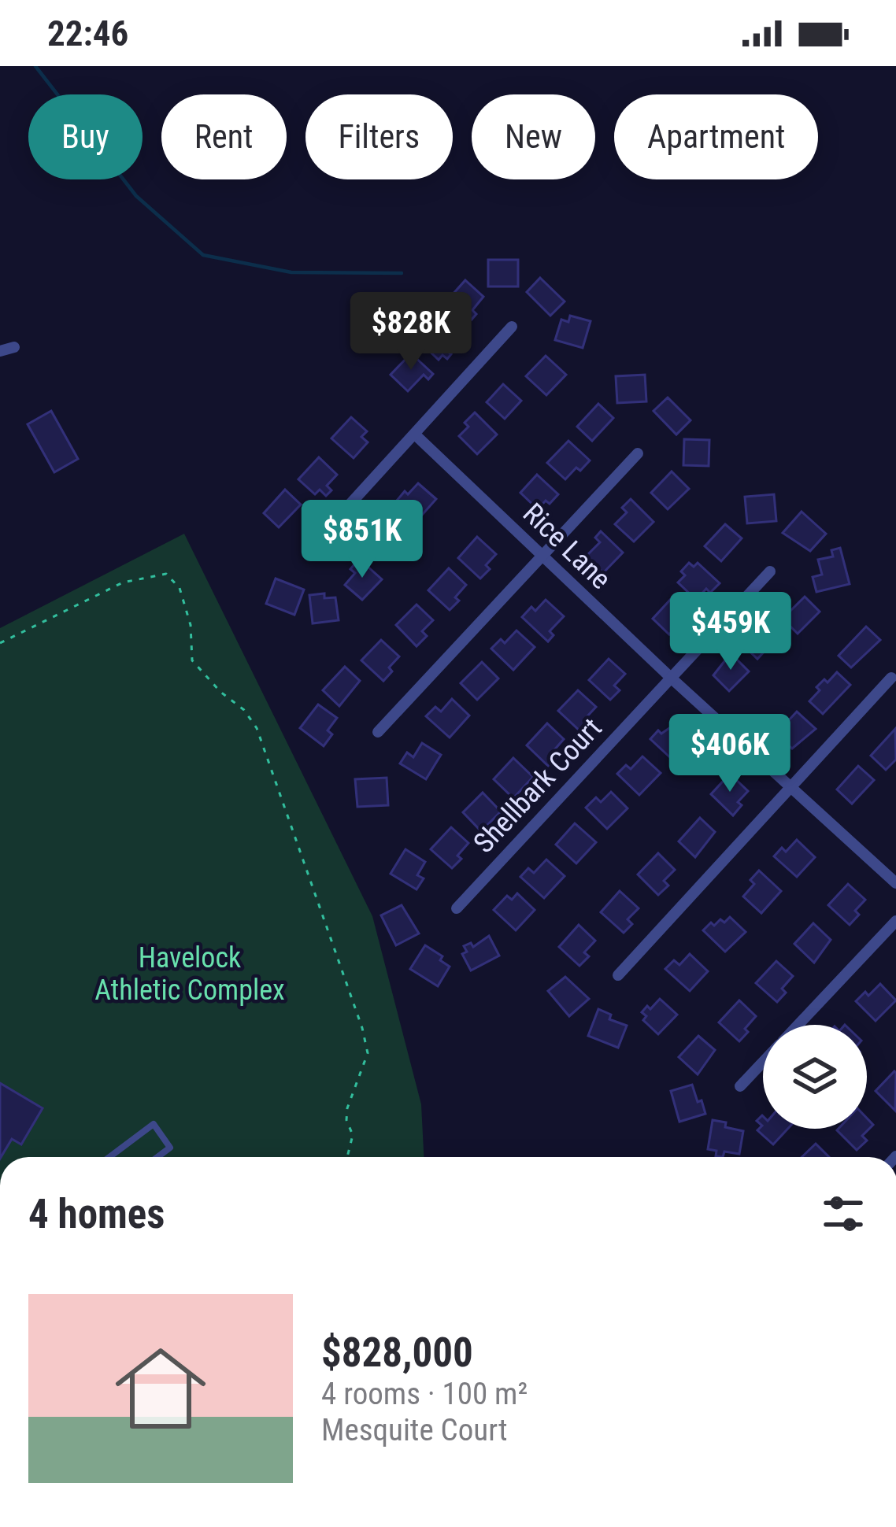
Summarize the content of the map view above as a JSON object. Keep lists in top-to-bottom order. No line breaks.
{"streets":{"street":["Rice Lane","Shellbark Court"]},"crossings":[["Rice Lane","Shellbark Court"]],"parks":["Havelock Athletic Complex"],"page":{"status":"22:46","chip":["Buy","Rent","Filters","New","Apartment"],"price":["$828K","$851K","$459K","$406K"],"heading":"4 homes","list":[{"name":"$828,000","note":"4 rooms · 100 m² · Mesquite Court"}]}}
